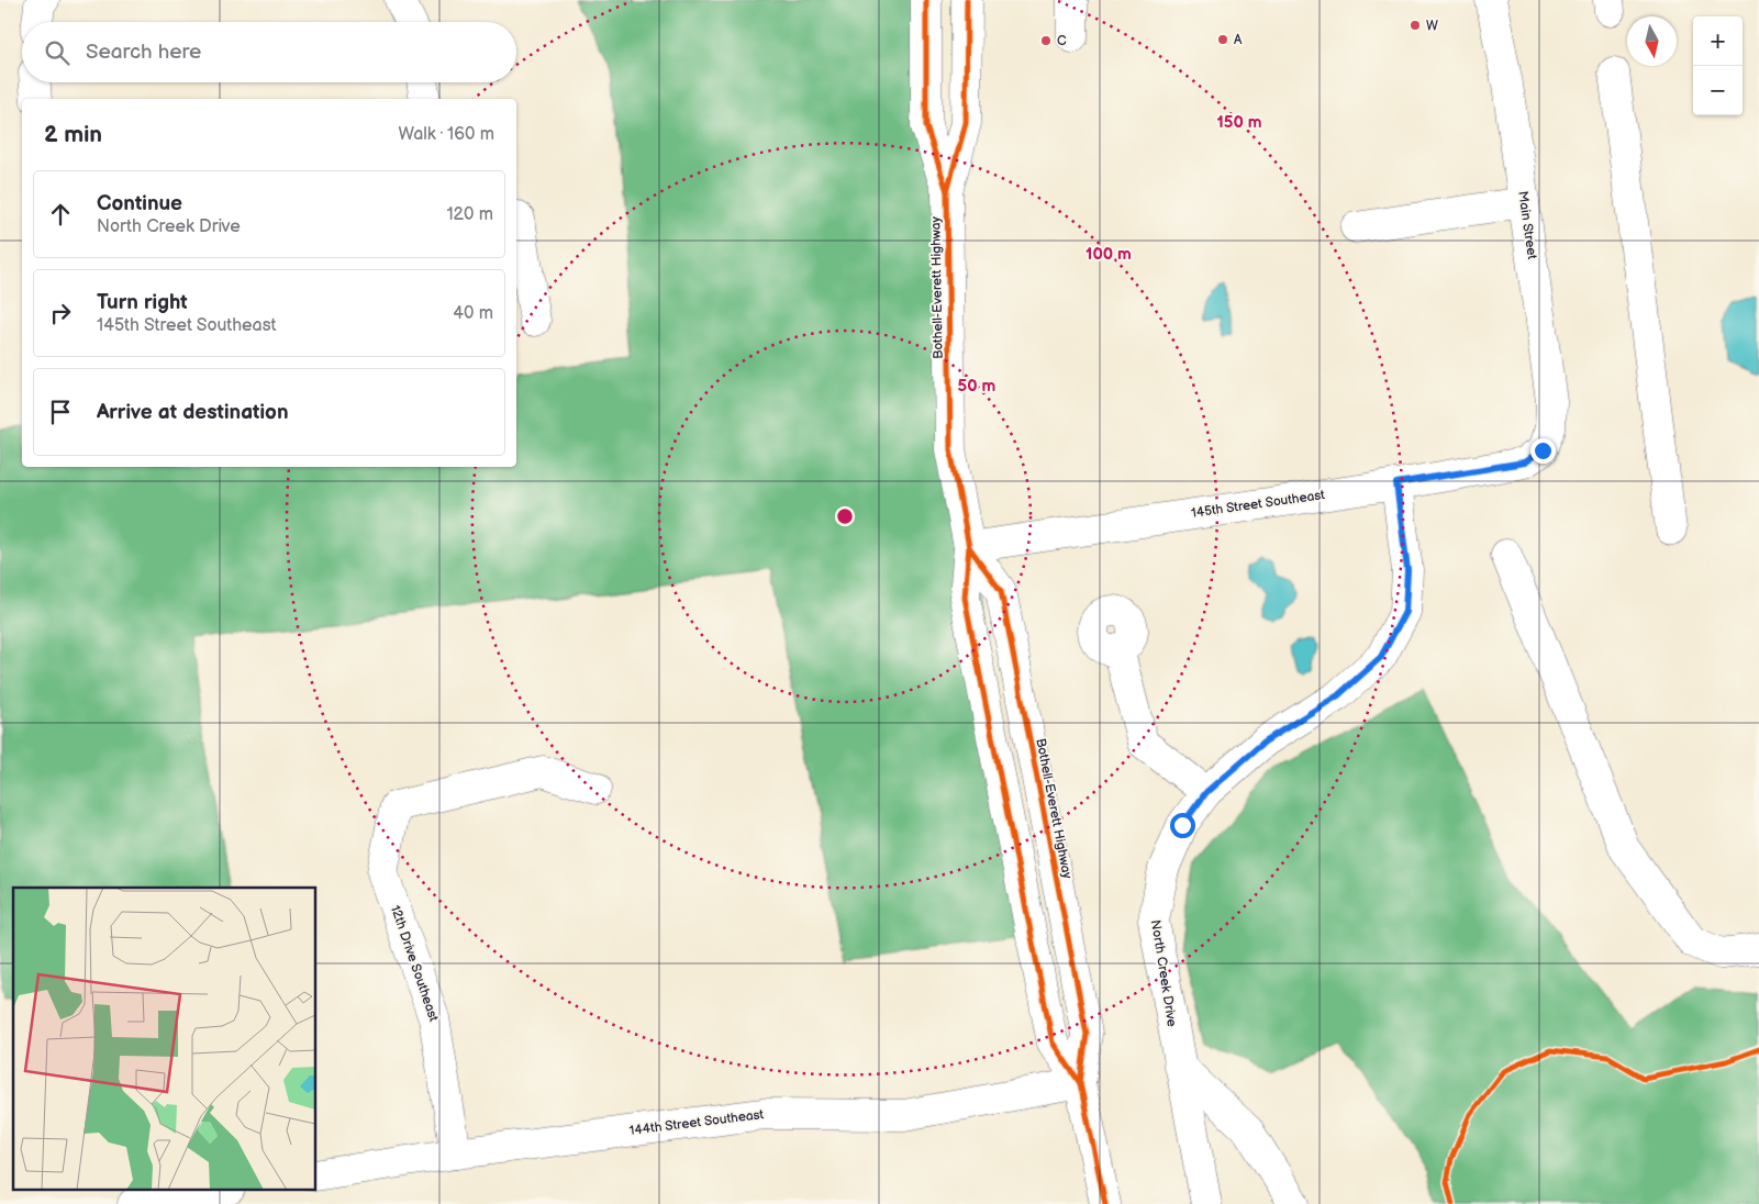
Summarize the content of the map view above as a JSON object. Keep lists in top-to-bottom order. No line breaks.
{"streets":{"street":["Main Street","Bothell-Everett Highway","145th Street Southeast","12th Drive Southeast","North Creek Drive","144th Street Southeast"]},"crossings":[["Main Street","145th Street Southeast"],["Bothell-Everett Highway","145th Street Southeast"],["Bothell-Everett Highway","144th Street Southeast"],["145th Street Southeast","North Creek Drive"],["12th Drive Southeast","144th Street Southeast"]],"places":["W","A","C"],"north":"bottom","page":{"map_buttons":["+","−"],"search":"Search here","heading":["2 min","Walk · 160 m"],"list":[["Continue","North Creek Drive","120 m"],["Turn right","145th Street Southeast","40 m"],"Arrive at destination"]},"rings":["150 m","100 m","50 m"]}
